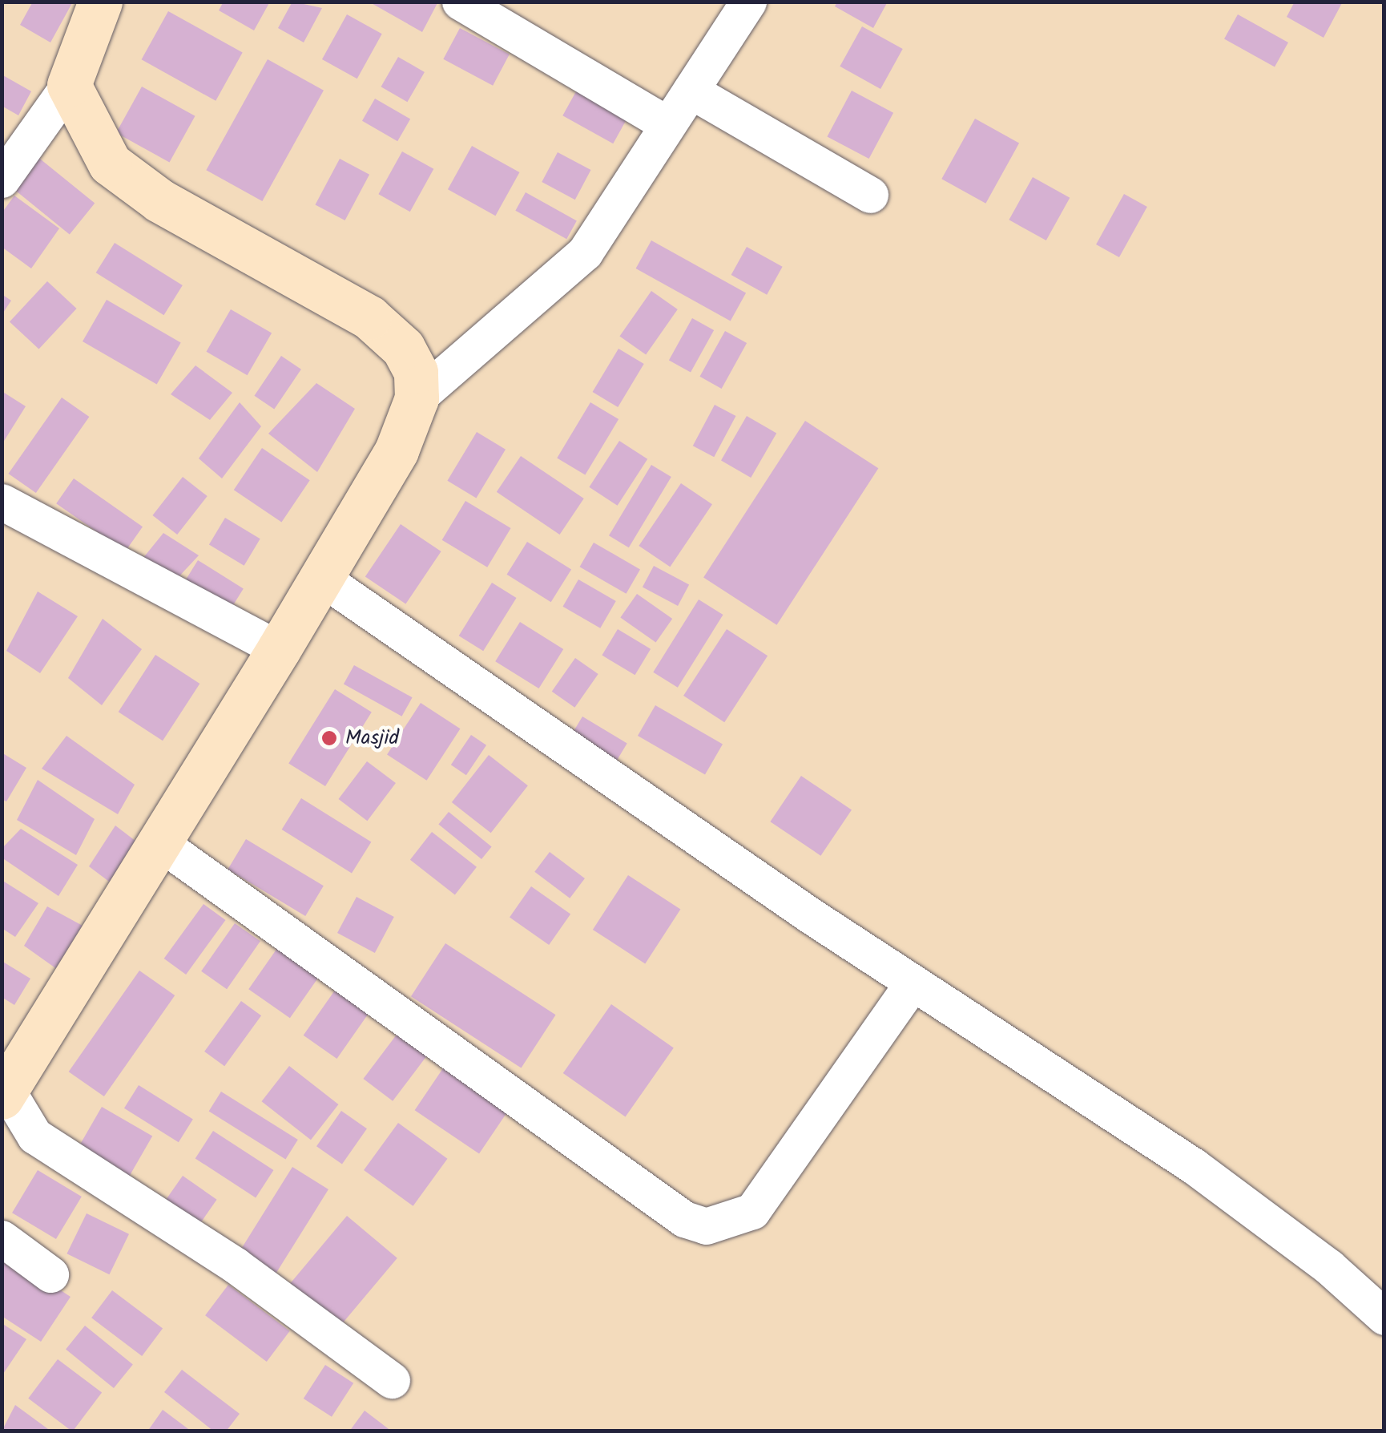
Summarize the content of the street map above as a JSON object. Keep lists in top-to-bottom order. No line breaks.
{"places":["Masjid"]}
